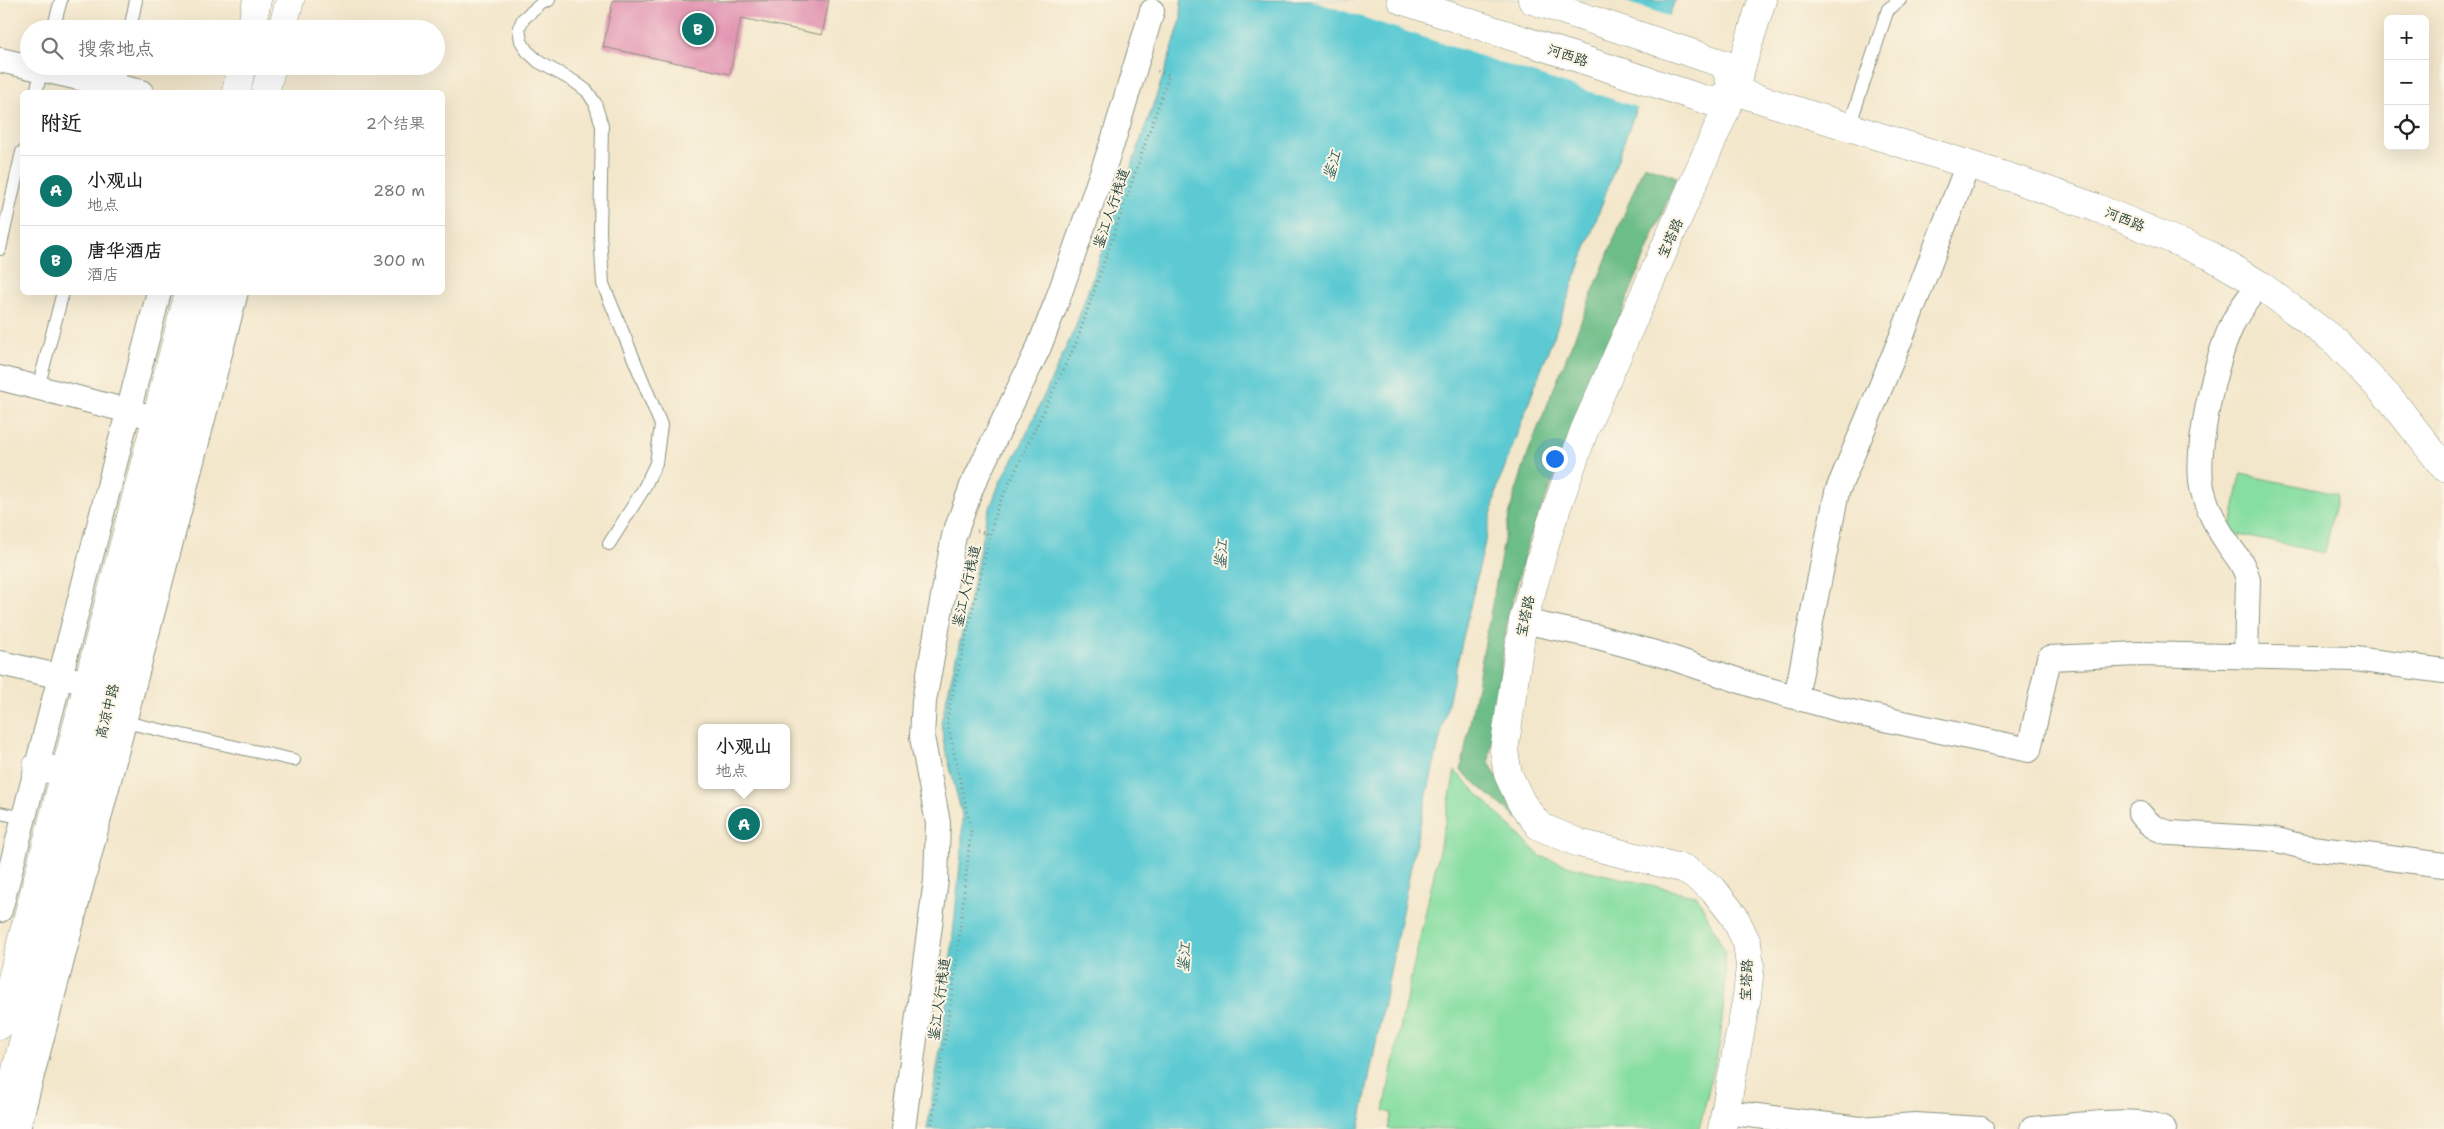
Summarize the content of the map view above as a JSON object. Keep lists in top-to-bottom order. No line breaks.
{"streets":{"main road":["河西路","宝塔路","高凉中路"],"path":["鉴江人行栈道"]},"crossings":[["河西路","宝塔路"]],"water":["鉴江"],"page":{"pins":["B","A"],"map_buttons":["+","−"],"search":"搜索地点","heading":["附近","2个结果"],"list":[{"mark":"A","name":"小观山","note":"地点","value":"280 m"},{"mark":"B","name":"唐华酒店","note":"酒店","value":"300 m"}],"popup":["小观山","地点"]}}
